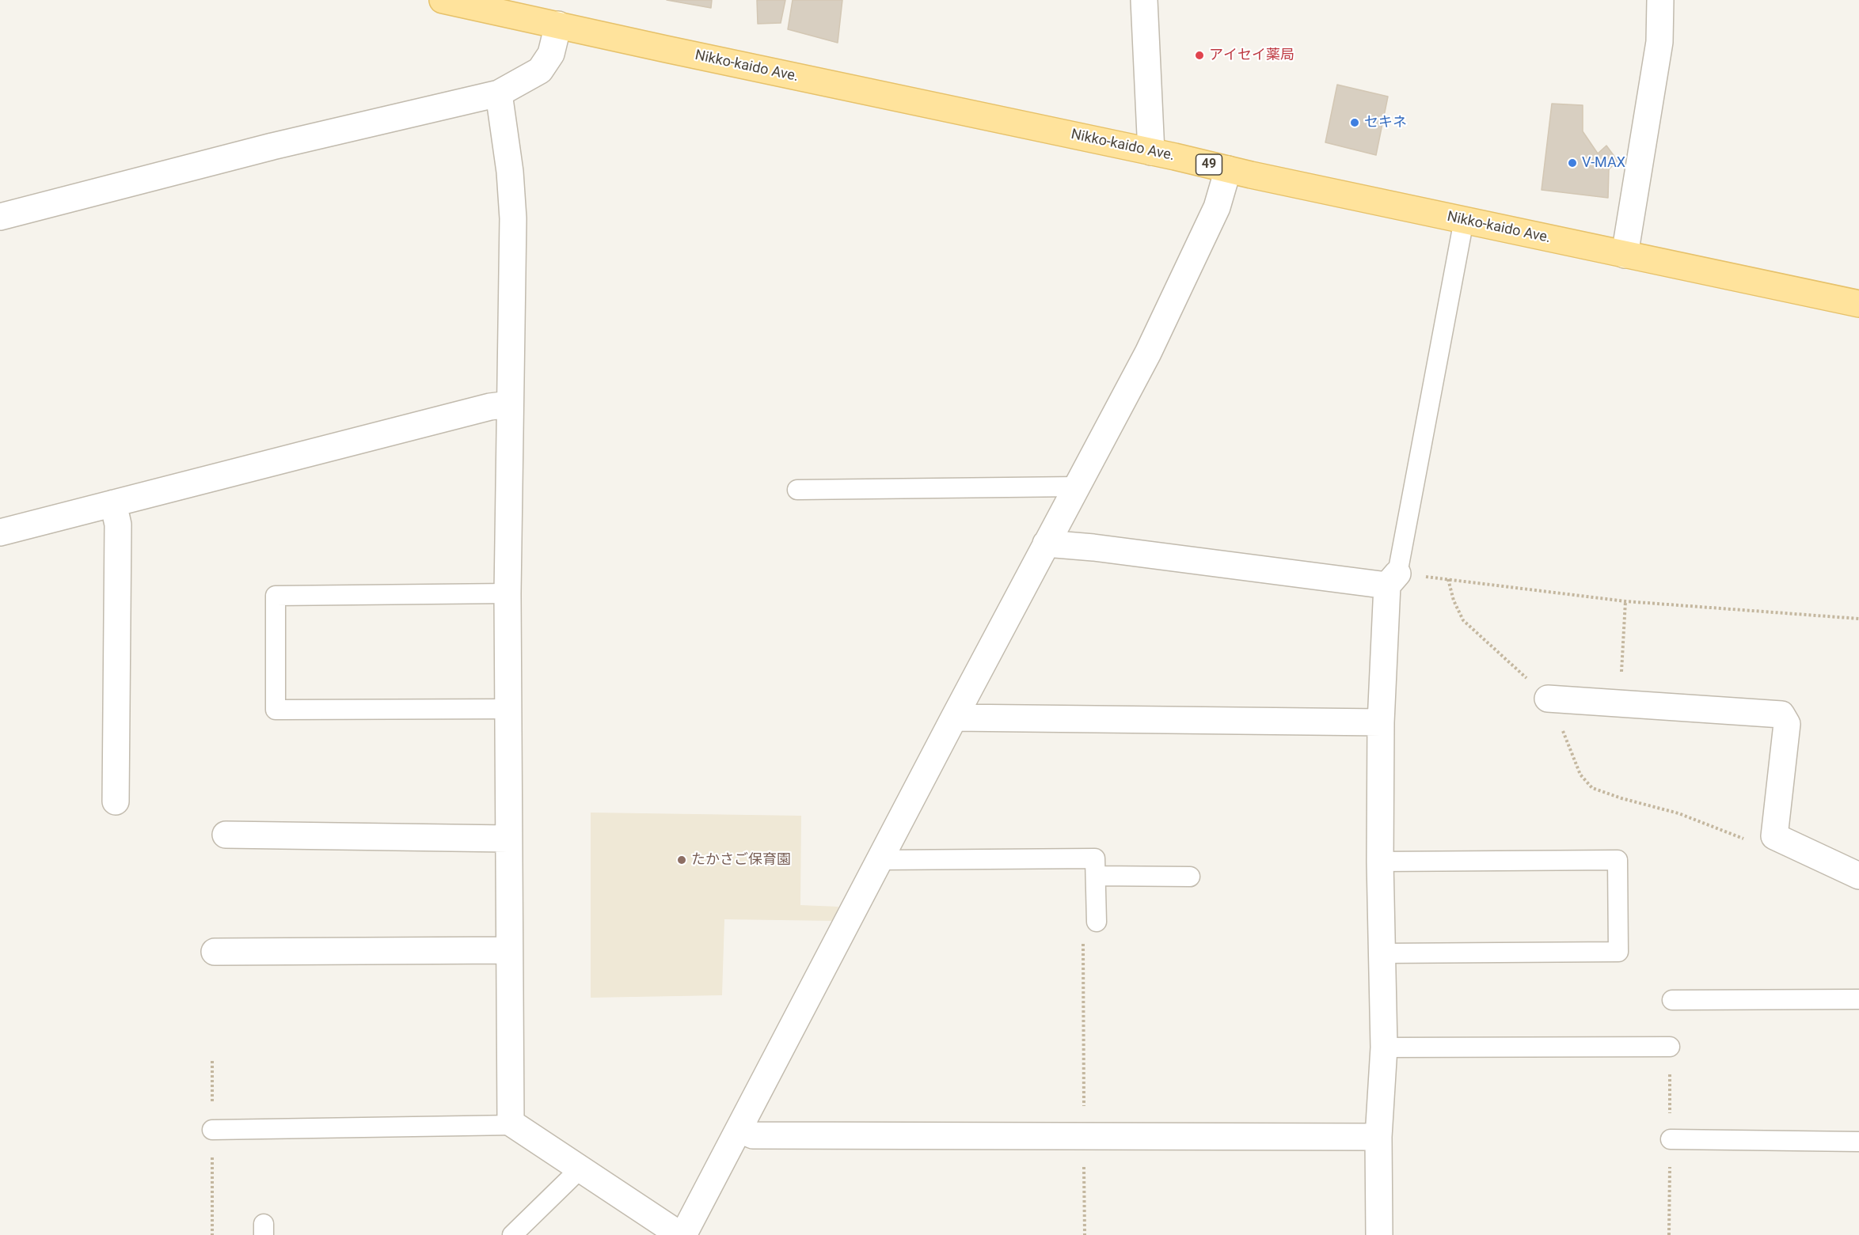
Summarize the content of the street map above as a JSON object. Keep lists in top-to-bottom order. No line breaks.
{"streets":{"main road":["Nikko-kaido Ave.","49"]},"places":["アイセイ薬局","セキネ","V-MAX","たかさご保育園"]}
